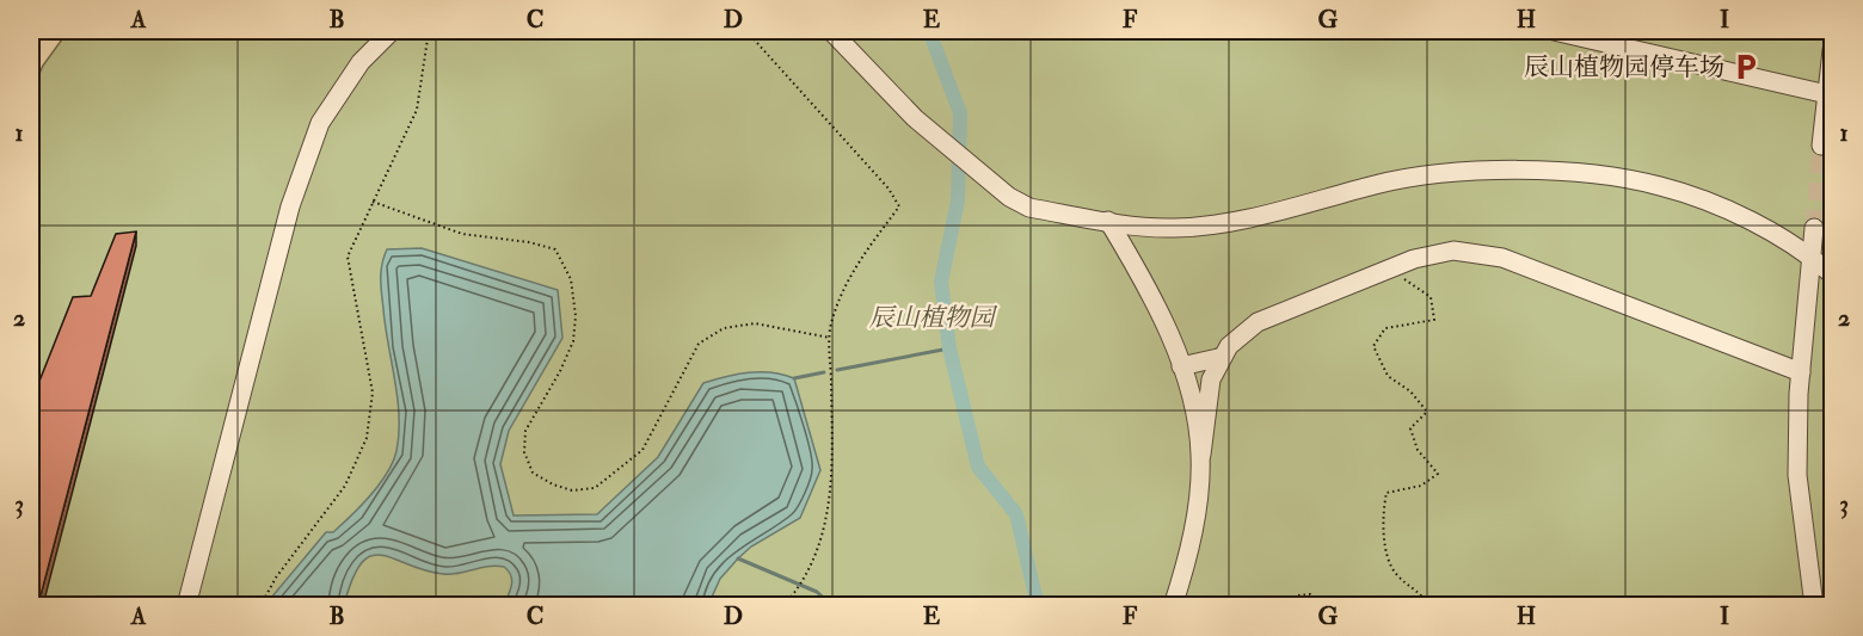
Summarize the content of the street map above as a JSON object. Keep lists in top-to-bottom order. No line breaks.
{"parks":["辰山植物园"],"places":{"parking":["辰山植物园停车场"]},"grid":{"columns":["A","B","C","D","E","F","G","H","I"],"rows":["1","2","3"]}}
